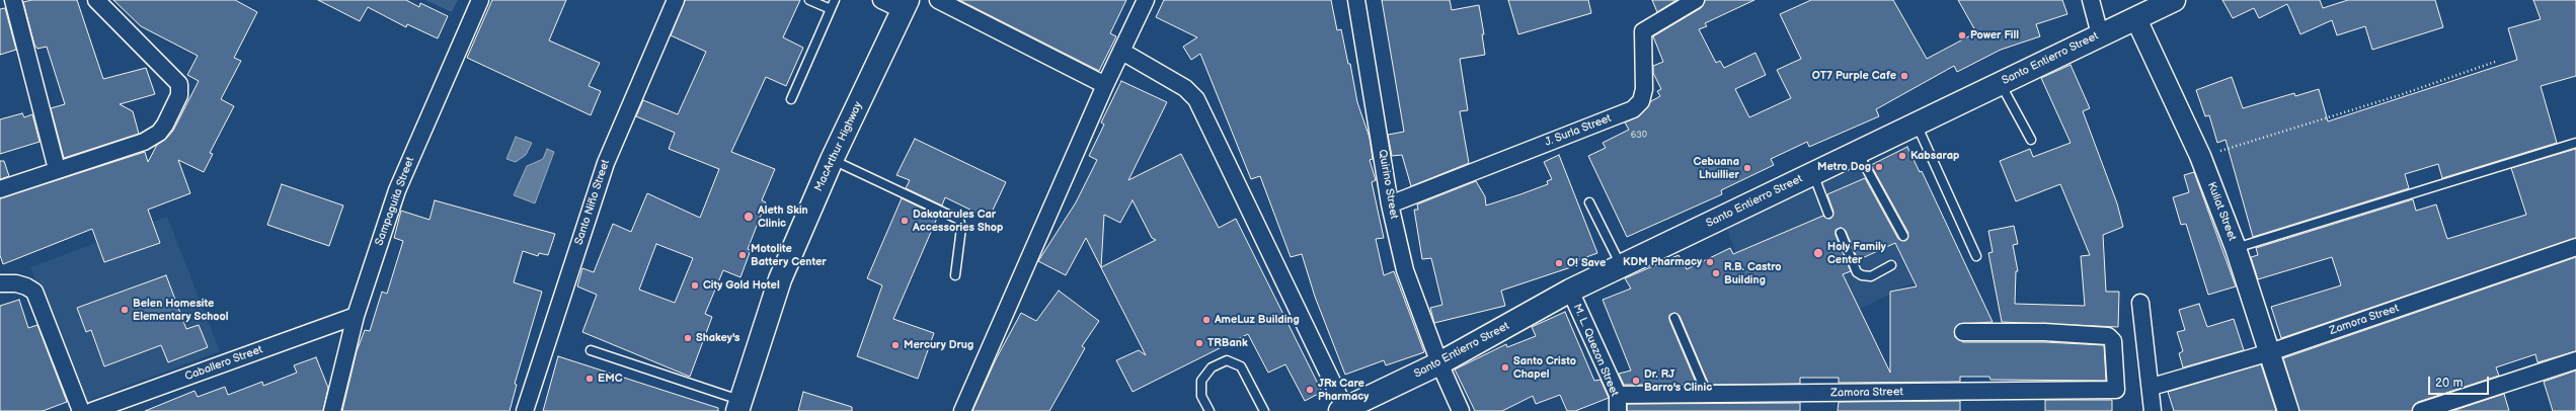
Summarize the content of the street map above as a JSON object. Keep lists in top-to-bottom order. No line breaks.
{"streets":{"main road":["Santo Entierro Street","MacArthur Highway"],"street":["J. Surla Street","Quirino Street","Sampaguita Street","Santo Niño Street","Kuliat Street","Zamora Street","M. L. Quezon Street","Caballero Street"]},"crossings":[["Santo Entierro Street","Quirino Street"],["Santo Entierro Street","Kuliat Street"],["Santo Entierro Street","M. L. Quezon Street"],["J. Surla Street","Quirino Street"],["Sampaguita Street","Caballero Street"],["Kuliat Street","Zamora Street"],["Zamora Street","M. L. Quezon Street"]],"places":["Power Fill","OT7 Purple Cafe","Kabsarap","Metro Dog","Cebuana Lhuillier","Aleth Skin Clinic","Dakotarules Car Accessories Shop","Holy Family Center","Motolite Battery Center","KDM Pharmacy","O! Save","R.B. Castro Building","City Gold Hotel","Belen Homesite Elementary School","AmeLuz Building","Shakey's","TRBank","Mercury Drug","Santo Cristo Chapel","EMC","Dr. RJ Barro's Clinic","JRx Care Pharmacy"],"house_numbers":["630"],"scale_bar":"20 m"}
